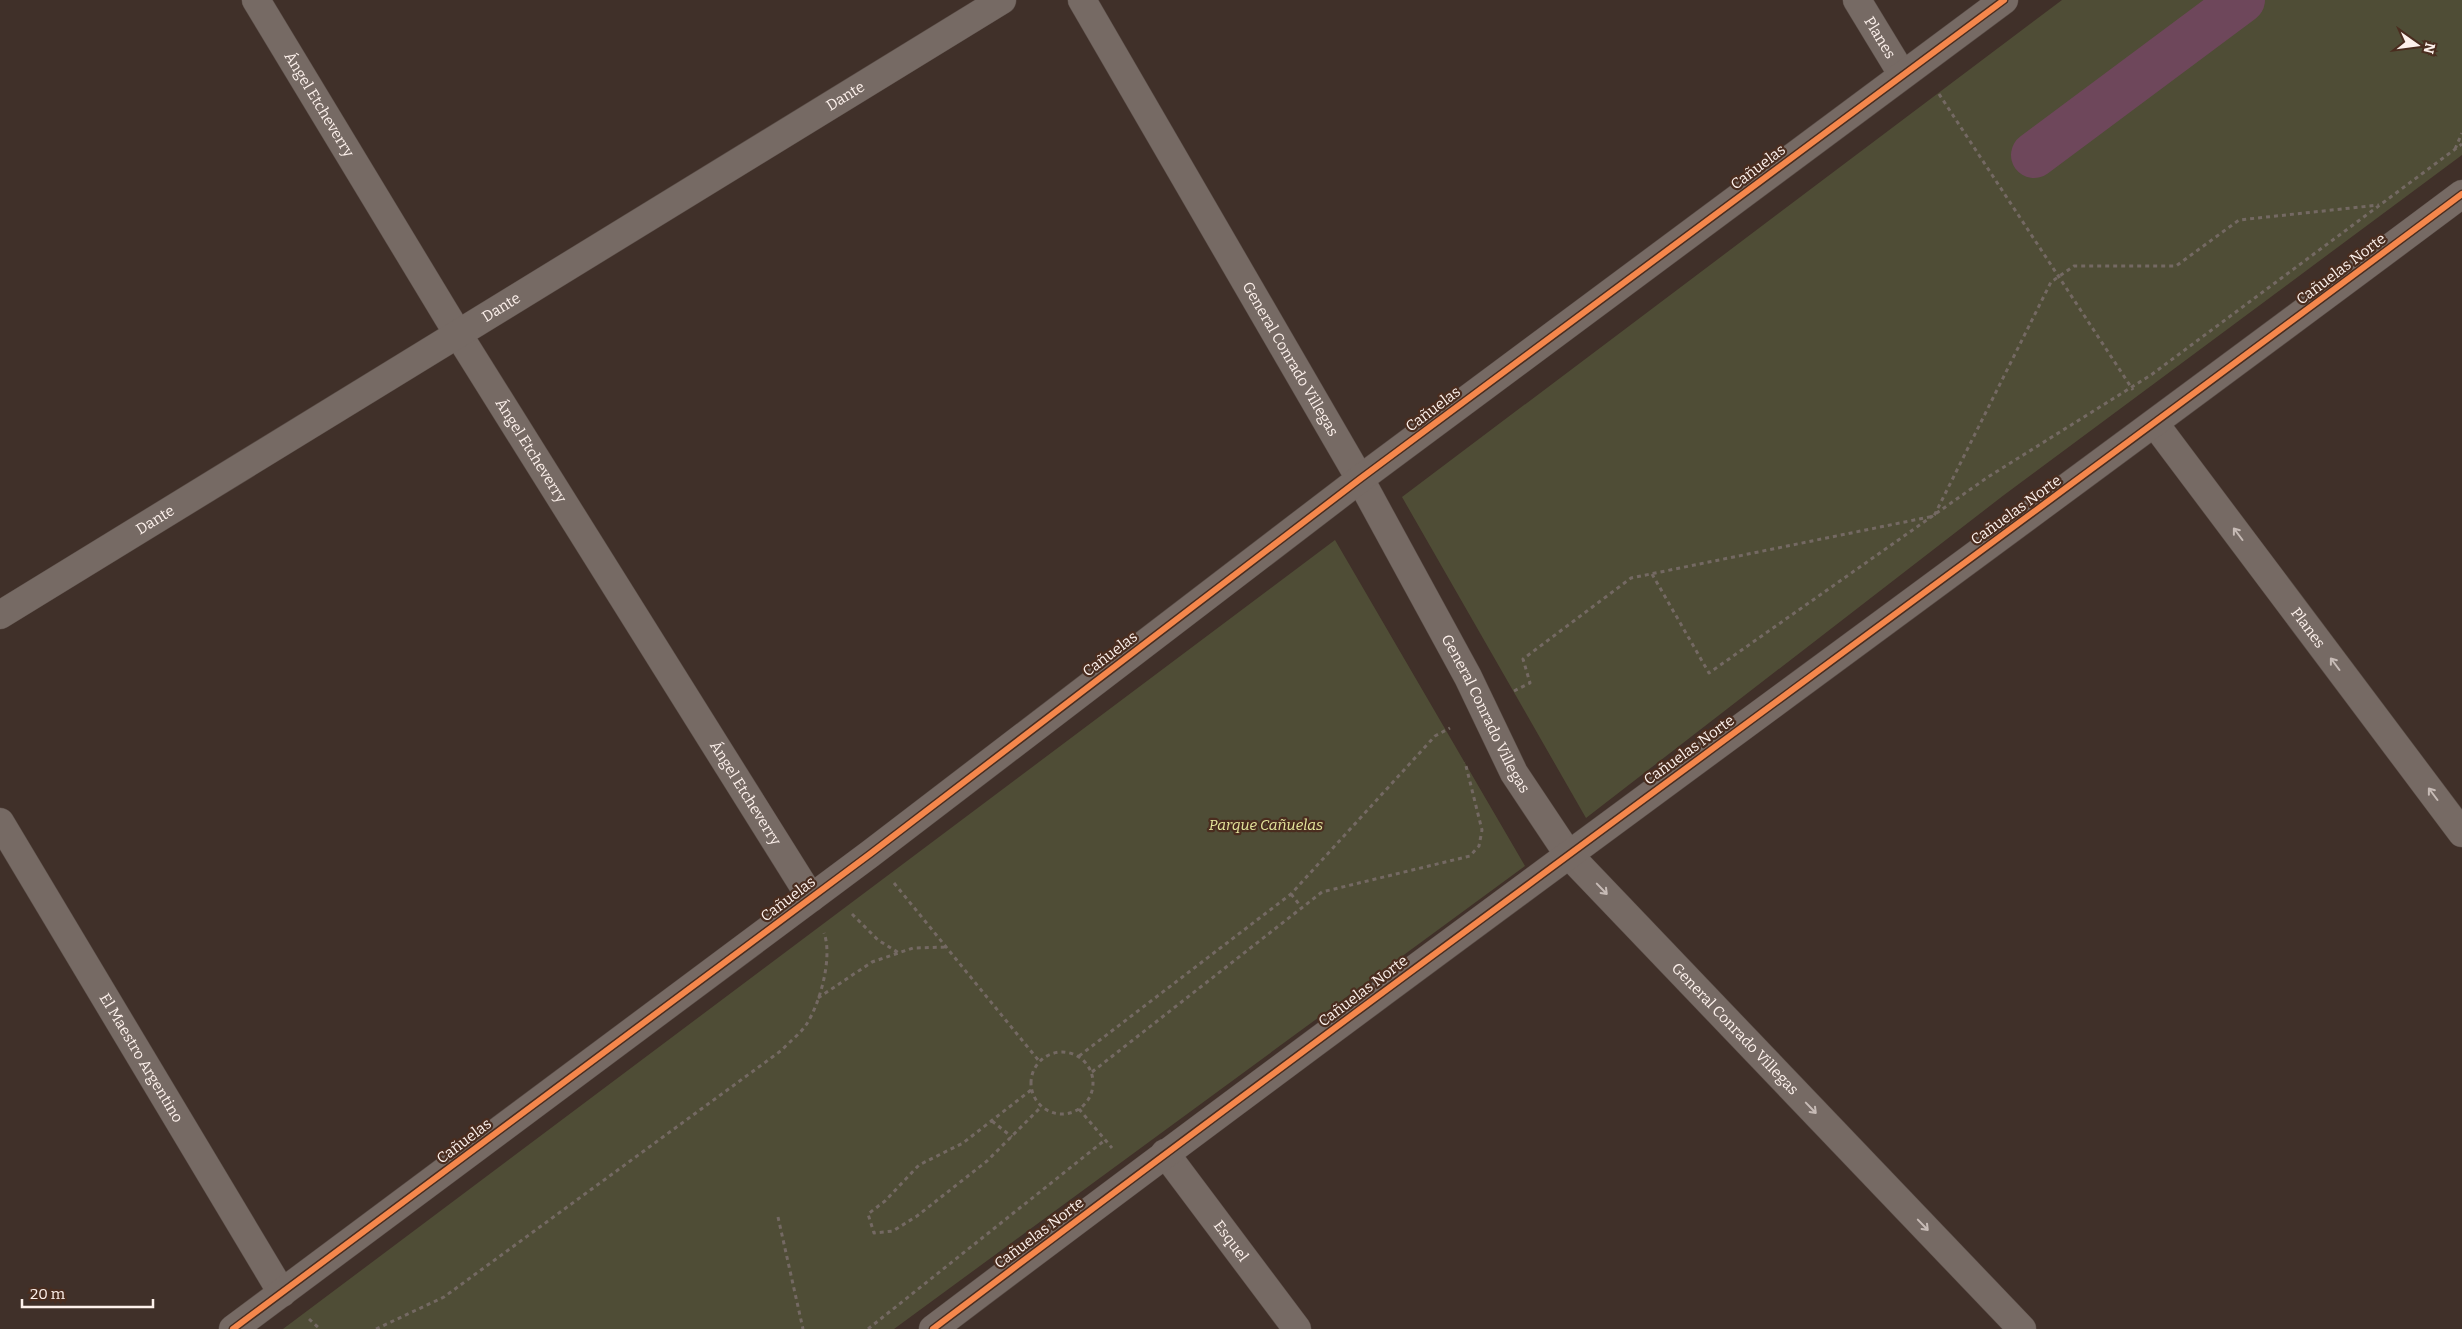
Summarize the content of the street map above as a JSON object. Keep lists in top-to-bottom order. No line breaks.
{"streets":{"street":["Planes","Dante","Ángel Etcheverry","Cañuelas","Cañuelas Norte","General Conrado Villegas","El Maestro Argentino","Esquel"]},"crossings":[["Planes","Cañuelas"],["Planes","Cañuelas Norte"],["Dante","Ángel Etcheverry"],["Ángel Etcheverry","Cañuelas"],["Cañuelas","General Conrado Villegas"],["Cañuelas","El Maestro Argentino"],["Cañuelas Norte","General Conrado Villegas"],["Cañuelas Norte","Esquel"]],"one_way":["Planes","General Conrado Villegas"],"parks":["Parque Cañuelas"],"scale_bar":"20 m","north":"right"}
